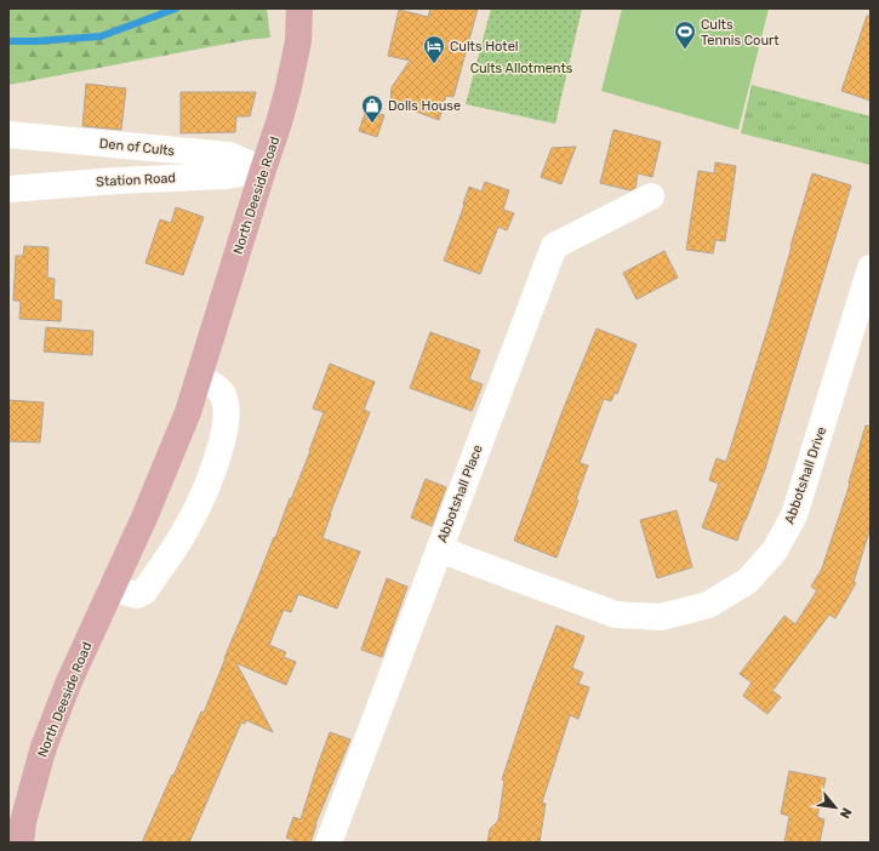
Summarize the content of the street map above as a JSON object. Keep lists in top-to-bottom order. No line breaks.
{"streets":{"main road":["North Deeside Road"],"street":["Den of Cults","Station Road","Abbotshall Drive","Abbotshall Place"]},"crossings":[["Den of Cults","Station Road"],["Den of Cults","North Deeside Road"],["Station Road","North Deeside Road"],["Abbotshall Drive","Abbotshall Place"]],"parks":["Cults Allotments"],"places":{"sports":["Cults Tennis Court"],"hotel":["Cults Hotel"],"shop":["Dolls House"]},"north":"bottom right"}
